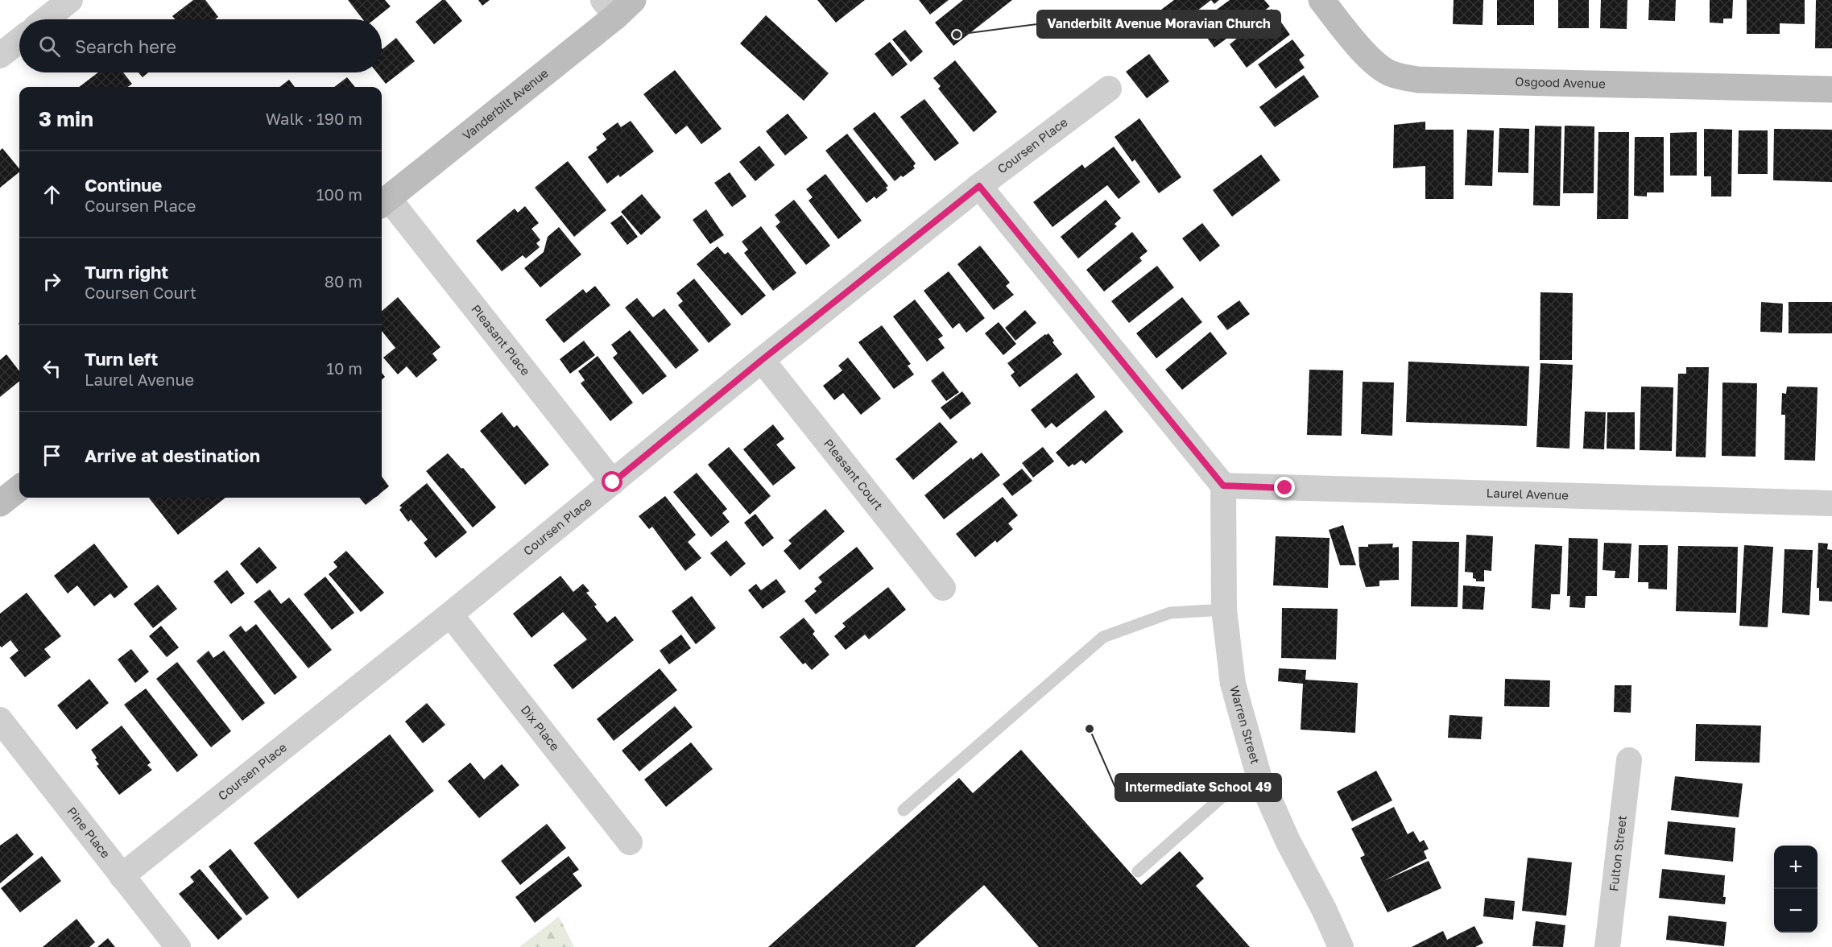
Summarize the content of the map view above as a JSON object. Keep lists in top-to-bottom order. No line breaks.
{"streets":{"street":["Osgood Avenue","Vanderbilt Avenue","Coursen Place","Pleasant Place","Pleasant Court","Laurel Avenue","Warren Street","Dix Place","Pine Place","Fulton Street"]},"crossings":[["Vanderbilt Avenue","Pleasant Place"],["Coursen Place","Pleasant Place"],["Coursen Place","Pleasant Court"],["Coursen Place","Dix Place"],["Coursen Place","Pine Place"],["Laurel Avenue","Warren Street"]],"places":["Vanderbilt Avenue Moravian Church","Intermediate School 49"],"page":{"search":"Search here","heading":["3 min","Walk · 190 m"],"list":[["Continue","Coursen Place","100 m"],["Turn right","Coursen Court","80 m"],["Turn left","Laurel Avenue","10 m"],"Arrive at destination"],"map_buttons":["+","−"]}}
